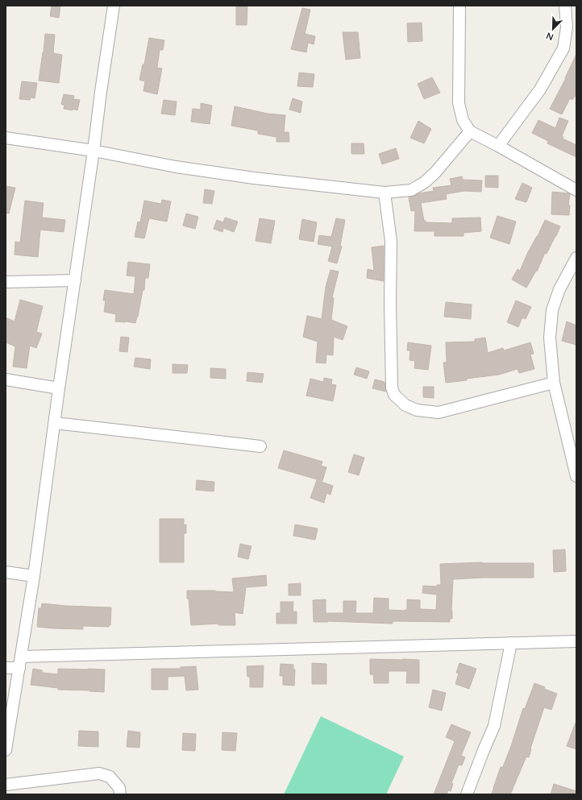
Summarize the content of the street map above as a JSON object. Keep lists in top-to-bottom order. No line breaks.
{"north":"bottom left"}
